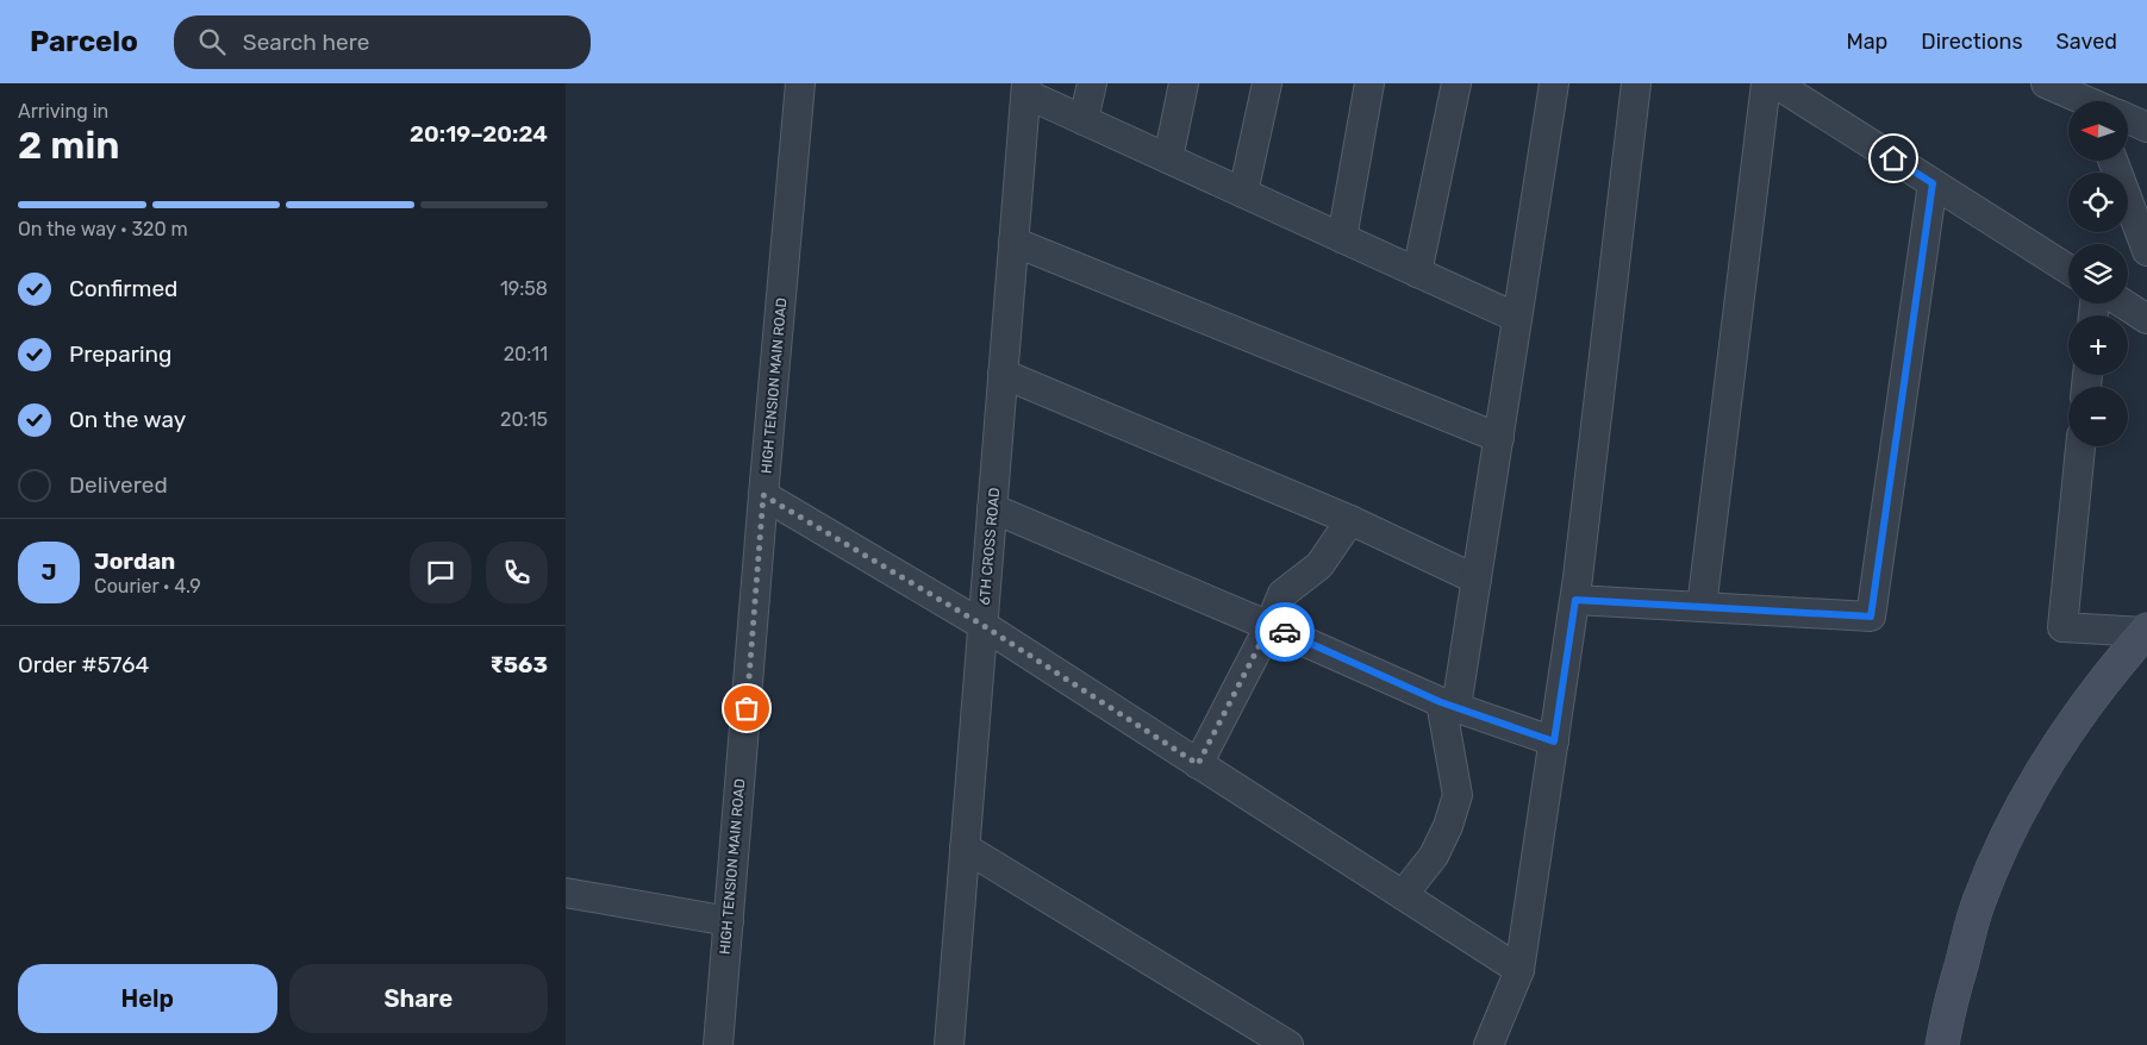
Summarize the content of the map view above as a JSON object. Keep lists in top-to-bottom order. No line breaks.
{"streets":{"street":["HIGH TENSION MAIN ROAD","6TH CROSS ROAD"]},"north":"left","page":{"header":"Parcelo","search":"Search here","nav":["Map","Directions","Saved"],"heading":["2 min","Arriving in","20:19–20:24"],"panel":["Jordan","Courier · 4.9","Order #5764","₹563"],"map_buttons":["+","−"],"bar":"On the way · 320 m","list":[["Confirmed","19:58"],["Preparing","20:11"],["On the way","20:15"],"Delivered"],"round":"J","buttons":["Help","Share"]}}
